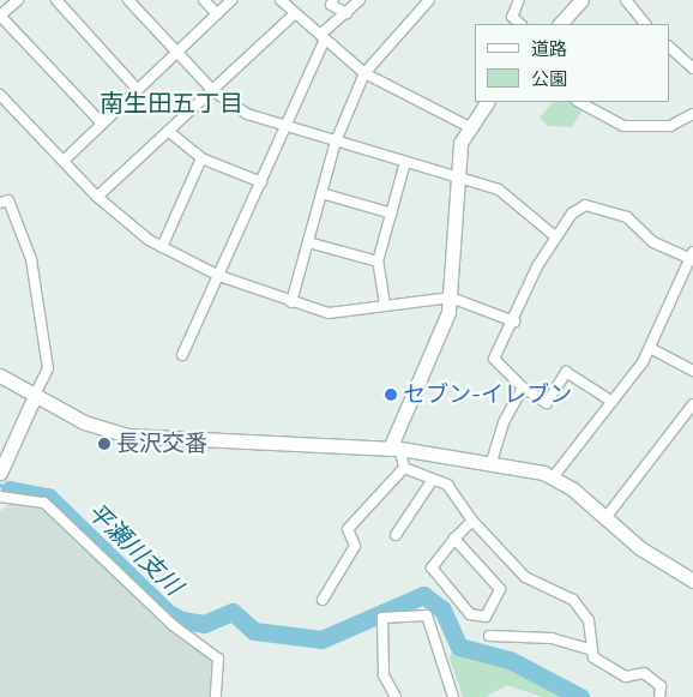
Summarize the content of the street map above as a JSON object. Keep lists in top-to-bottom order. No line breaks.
{"districts":["南生田五丁目"],"water":["平瀬川支川"],"places":["セブン-イレブン","長沢交番"],"legend":["道路","公園"]}
